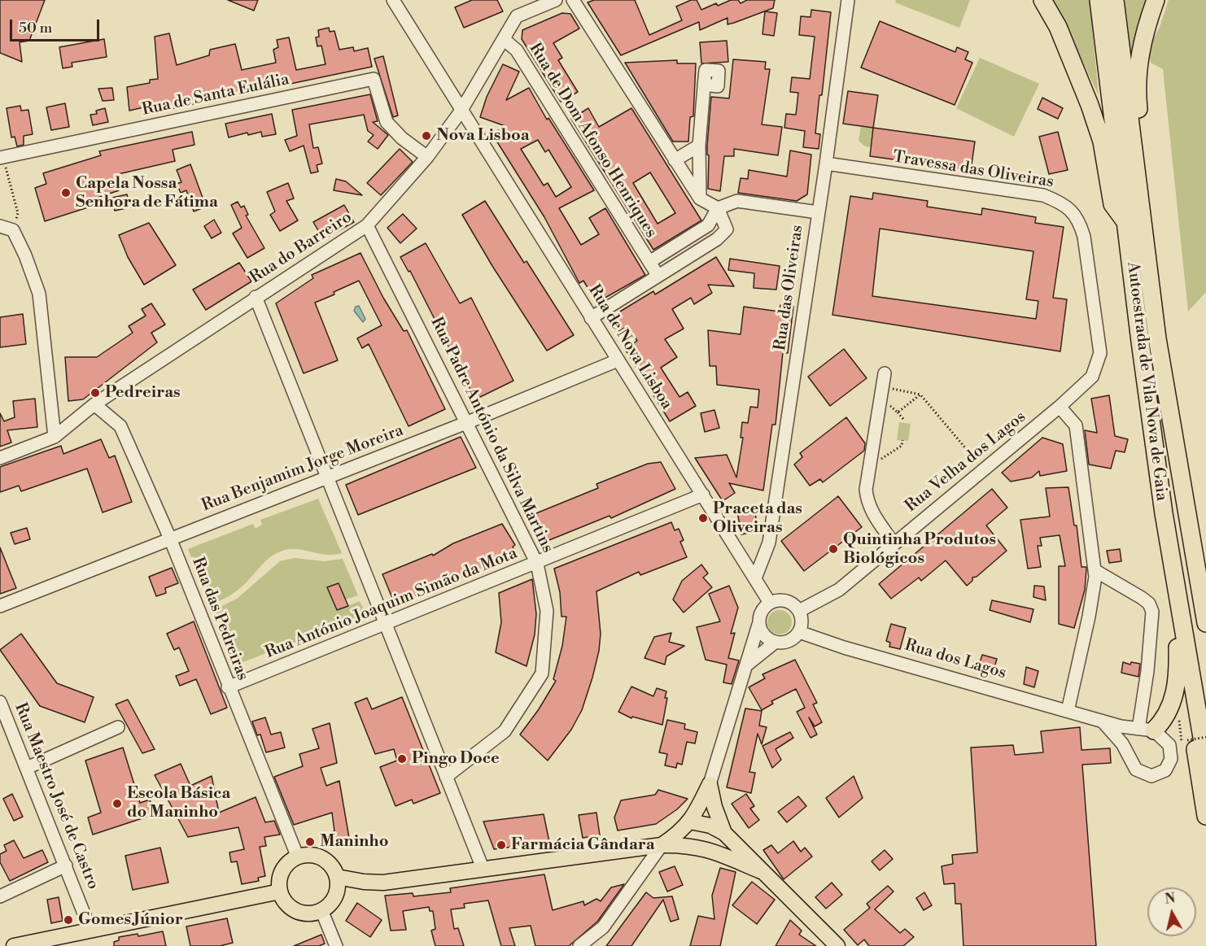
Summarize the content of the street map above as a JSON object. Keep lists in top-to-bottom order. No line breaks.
{"streets":{"highway":["Autoestrada de Vila Nova de Gaia"],"street":["Rua de Santa Eulália","Rua de Dom Afonso Henriques","Travessa das Oliveiras","Rua do Barreiro","Rua das Oliveiras","Rua de Nova Lisboa","Rua Padre António da Silva Martins","Rua Velha dos Lagos","Rua Benjamim Jorge Moreira","Rua António Joaquim Simão da Mota","Rua das Pedreiras","Rua dos Lagos","Rua Maestro José de Castro"]},"crossings":[["Rua de Santa Eulália","Rua do Barreiro"],["Rua de Dom Afonso Henriques","Rua do Barreiro"],["Travessa das Oliveiras","Rua das Oliveiras"],["Travessa das Oliveiras","Rua Velha dos Lagos"],["Rua do Barreiro","Rua de Nova Lisboa"],["Rua do Barreiro","Rua Padre António da Silva Martins"],["Rua do Barreiro","Rua das Pedreiras"],["Rua das Oliveiras","Rua de Nova Lisboa"],["Rua de Nova Lisboa","Rua Velha dos Lagos"],["Rua de Nova Lisboa","Rua Benjamim Jorge Moreira"],["Rua de Nova Lisboa","Rua António Joaquim Simão da Mota"],["Rua de Nova Lisboa","Rua dos Lagos"],["Rua Padre António da Silva Martins","Rua Benjamim Jorge Moreira"],["Rua Padre António da Silva Martins","Rua António Joaquim Simão da Mota"],["Rua Velha dos Lagos","Rua dos Lagos"],["Rua Benjamim Jorge Moreira","Rua das Pedreiras"],["Rua António Joaquim Simão da Mota","Rua das Pedreiras"]],"places":["Nova Lisboa","Capela Nossa Senhora de Fátima","Pedreiras","Praceta das Oliveiras","Quintinha Produtos Biológicos","Pingo Doce","Escola Básica do Maninho","Maninho","Farmácia Gândara","Gomes Júnior"],"scale_bar":"50 m","north":"top"}
